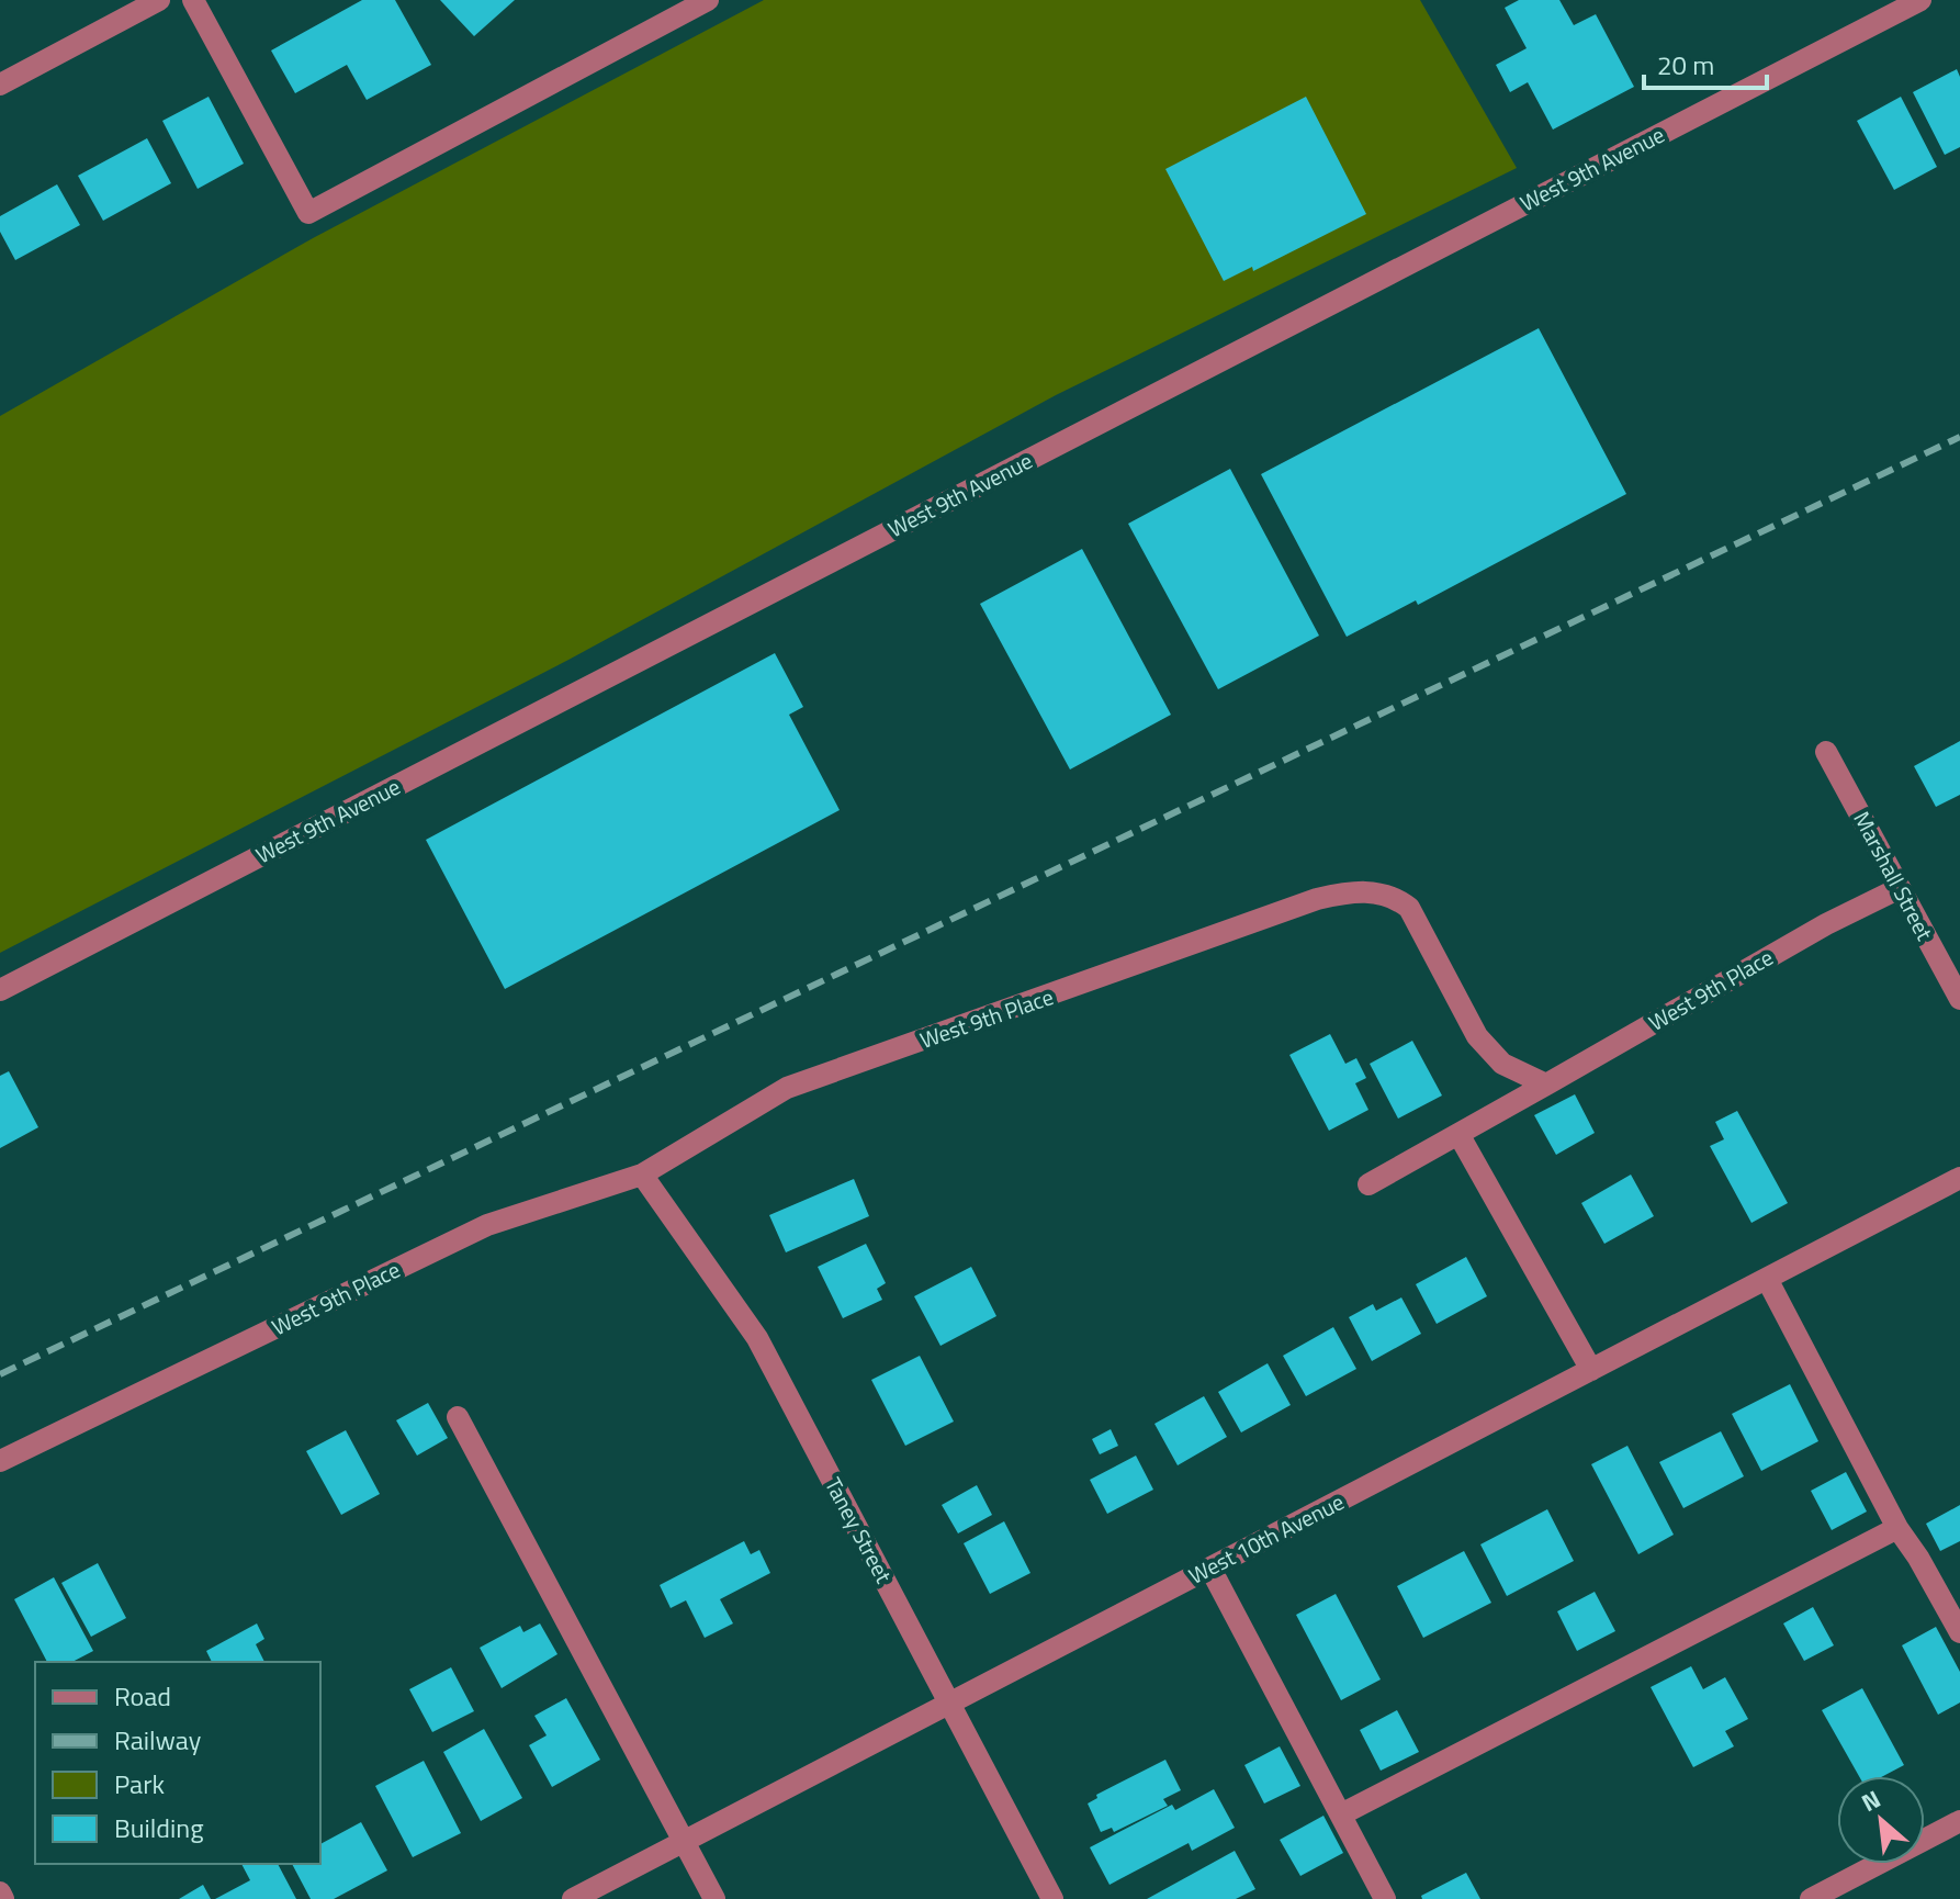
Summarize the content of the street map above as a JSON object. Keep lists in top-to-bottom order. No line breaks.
{"streets":{"street":["West 9th Avenue","Marshall Street","West 9th Place","Taney Street","West 10th Avenue"]},"crossings":[["Marshall Street","West 9th Place"],["West 9th Place","Taney Street"],["Taney Street","West 10th Avenue"]],"legend":["Road","Railway","Park","Building"],"scale_bar":"20 m","north":"top left"}
